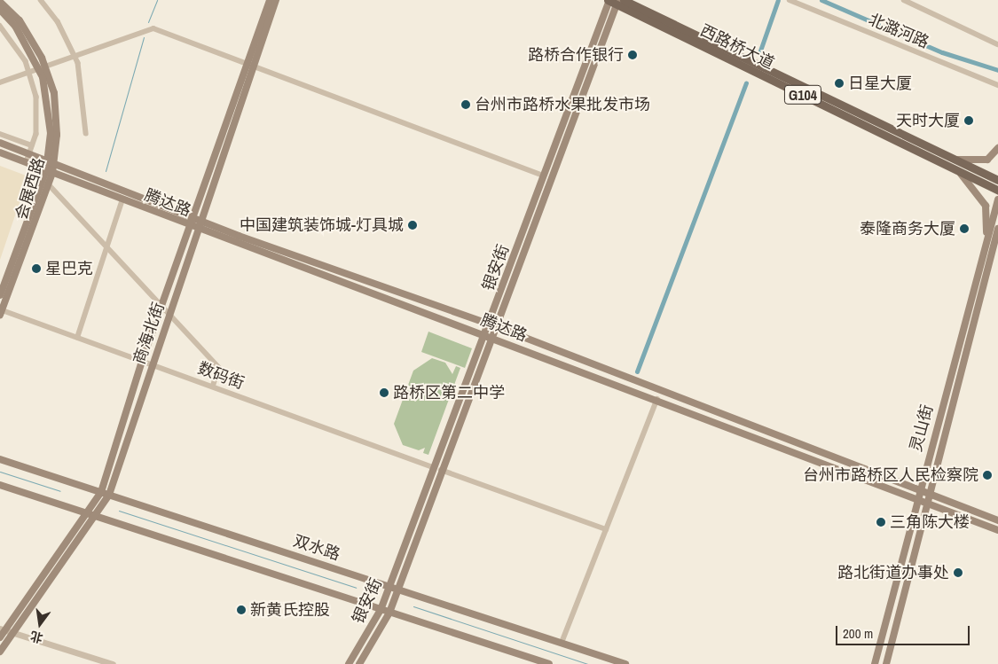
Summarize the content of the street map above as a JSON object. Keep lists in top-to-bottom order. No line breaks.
{"streets":{"main road":["西路桥大道","G104","会展西路","腾达路","银安街","商海北街","灵山街","双水路"],"street":["北潞河路","数码街"]},"crossings":[["西路桥大道","银安街"],["会展西路","腾达路"],["会展西路","数码街"],["腾达路","银安街"],["腾达路","商海北街"],["腾达路","灵山街"],["银安街","数码街"],["银安街","双水路"],["商海北街","数码街"],["商海北街","双水路"]],"places":["路桥合作银行","日星大厦","台州市路桥水果批发市场","天时大厦","中国建筑装饰城-灯具城","泰隆商务大厦","星巴克","路桥区第二中学","台州市路桥区人民检察院","三角陈大楼","路北街道办事处","新黄氏控股"],"scale_bar":"200 m","north":"bottom"}
